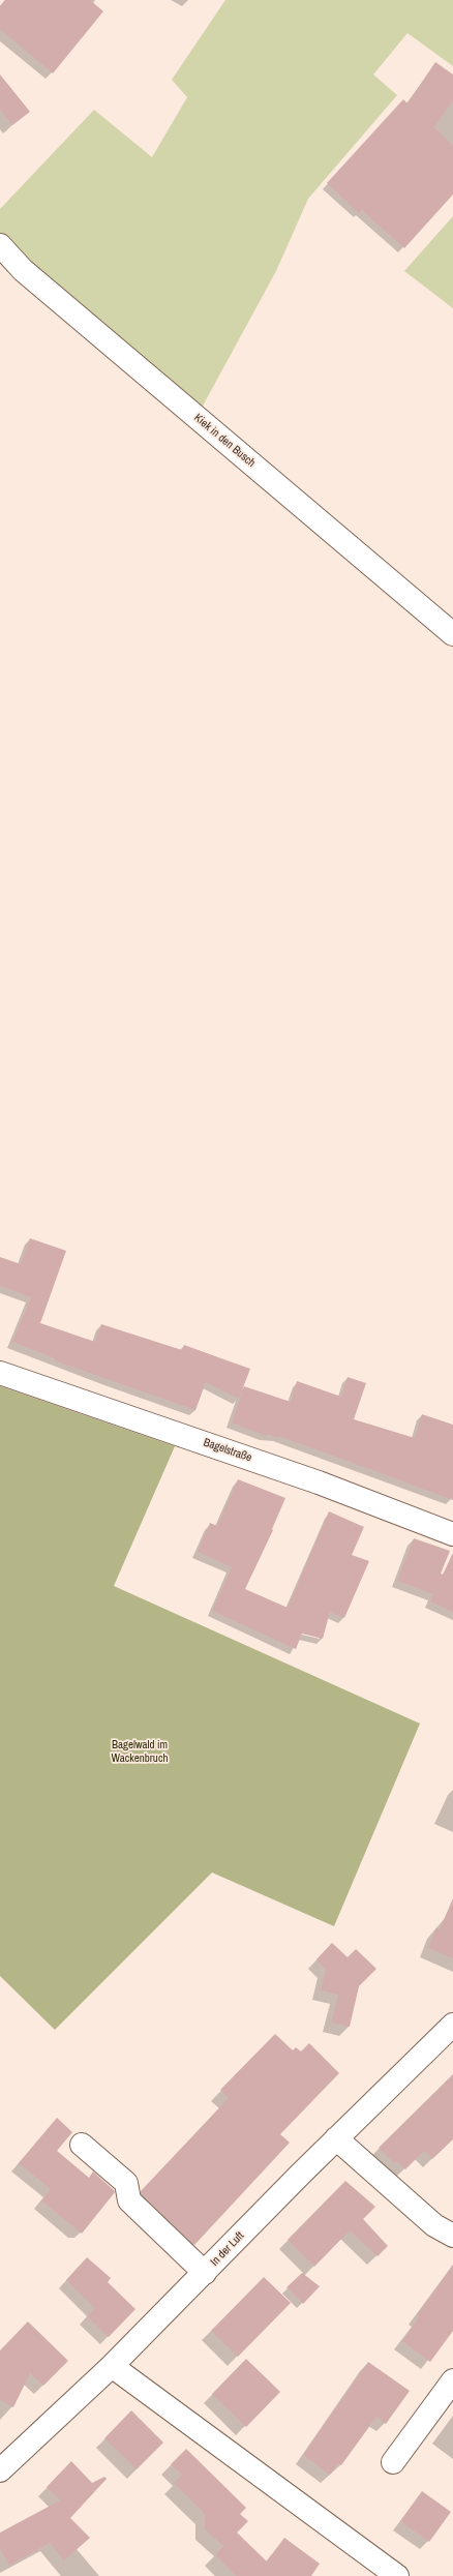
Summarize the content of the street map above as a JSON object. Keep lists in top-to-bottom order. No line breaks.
{"streets":{"street":["Kiek in den Busch","Bagelstraße","In der Luft"]},"parks":["Bagelwald im Wackenbruch"]}
